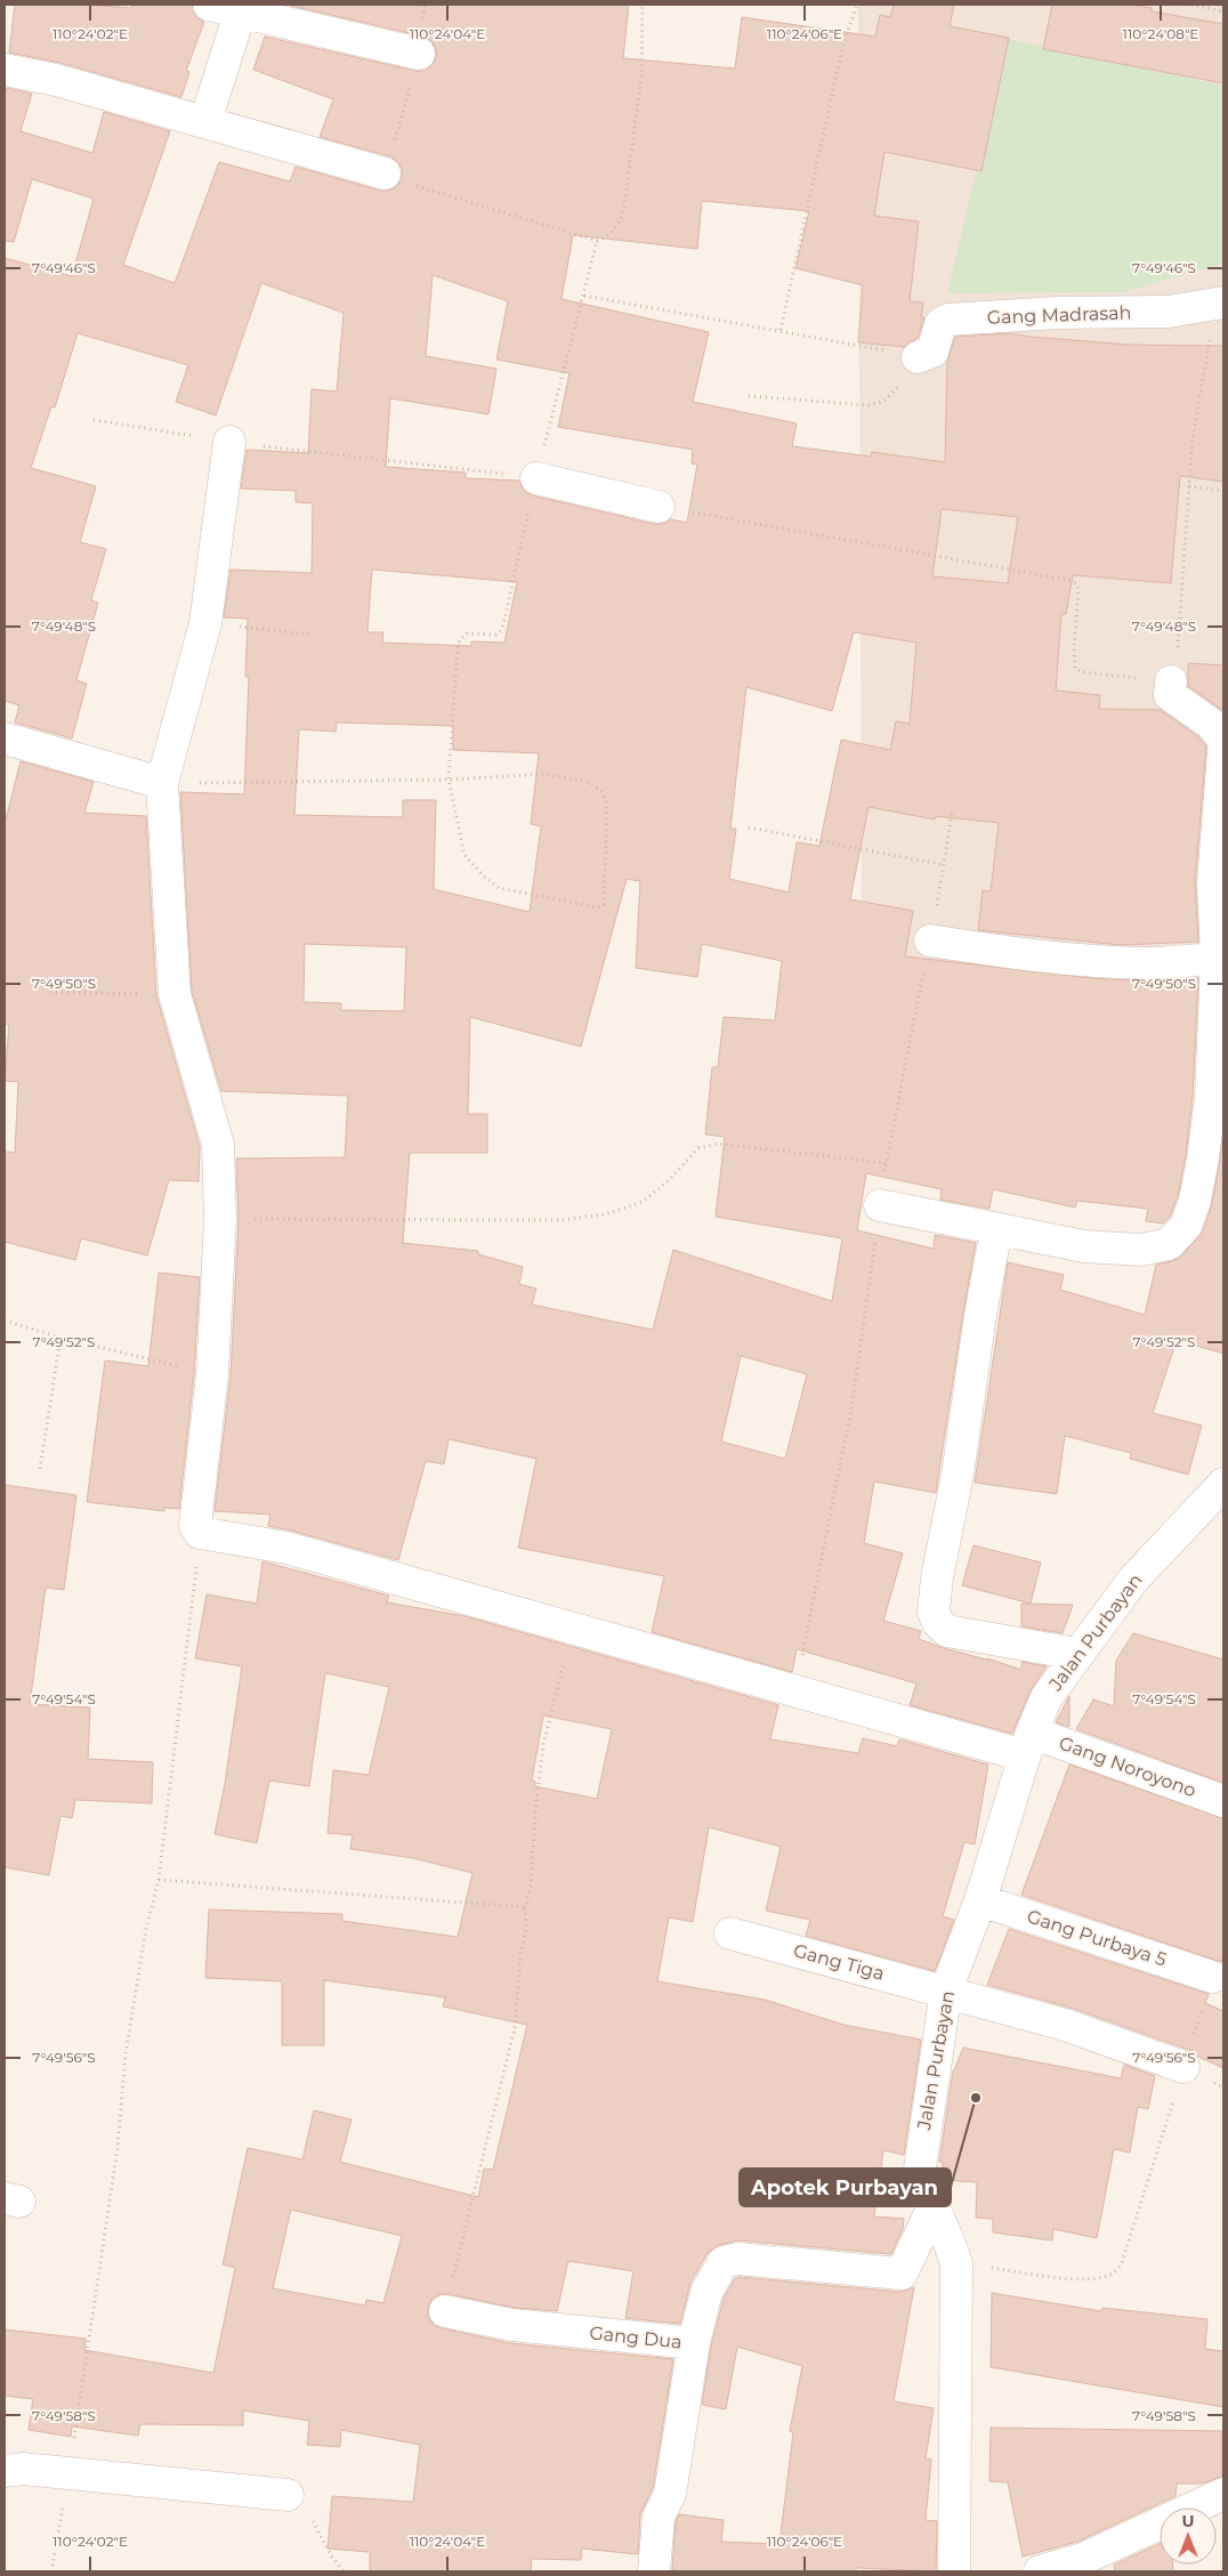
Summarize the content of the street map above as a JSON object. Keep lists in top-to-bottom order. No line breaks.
{"streets":{"street":["Gang Madrasah","Jalan Purbayan","Gang Noroyono","Gang Purbaya 5","Gang Tiga","Gang Dua"]},"crossings":[["Jalan Purbayan","Gang Noroyono"],["Jalan Purbayan","Gang Purbaya 5"],["Jalan Purbayan","Gang Tiga"],["Jalan Purbayan","Gang Dua"]],"places":["Apotek Purbayan"],"north":"top","coordinates":["110°24'02\"E","110°24'04\"E","110°24'06\"E","110°24'08\"E","7°49'46\"S","7°49'48\"S","7°49'50\"S","7°49'52\"S","7°49'54\"S","7°49'56\"S","7°49'58\"S"]}
